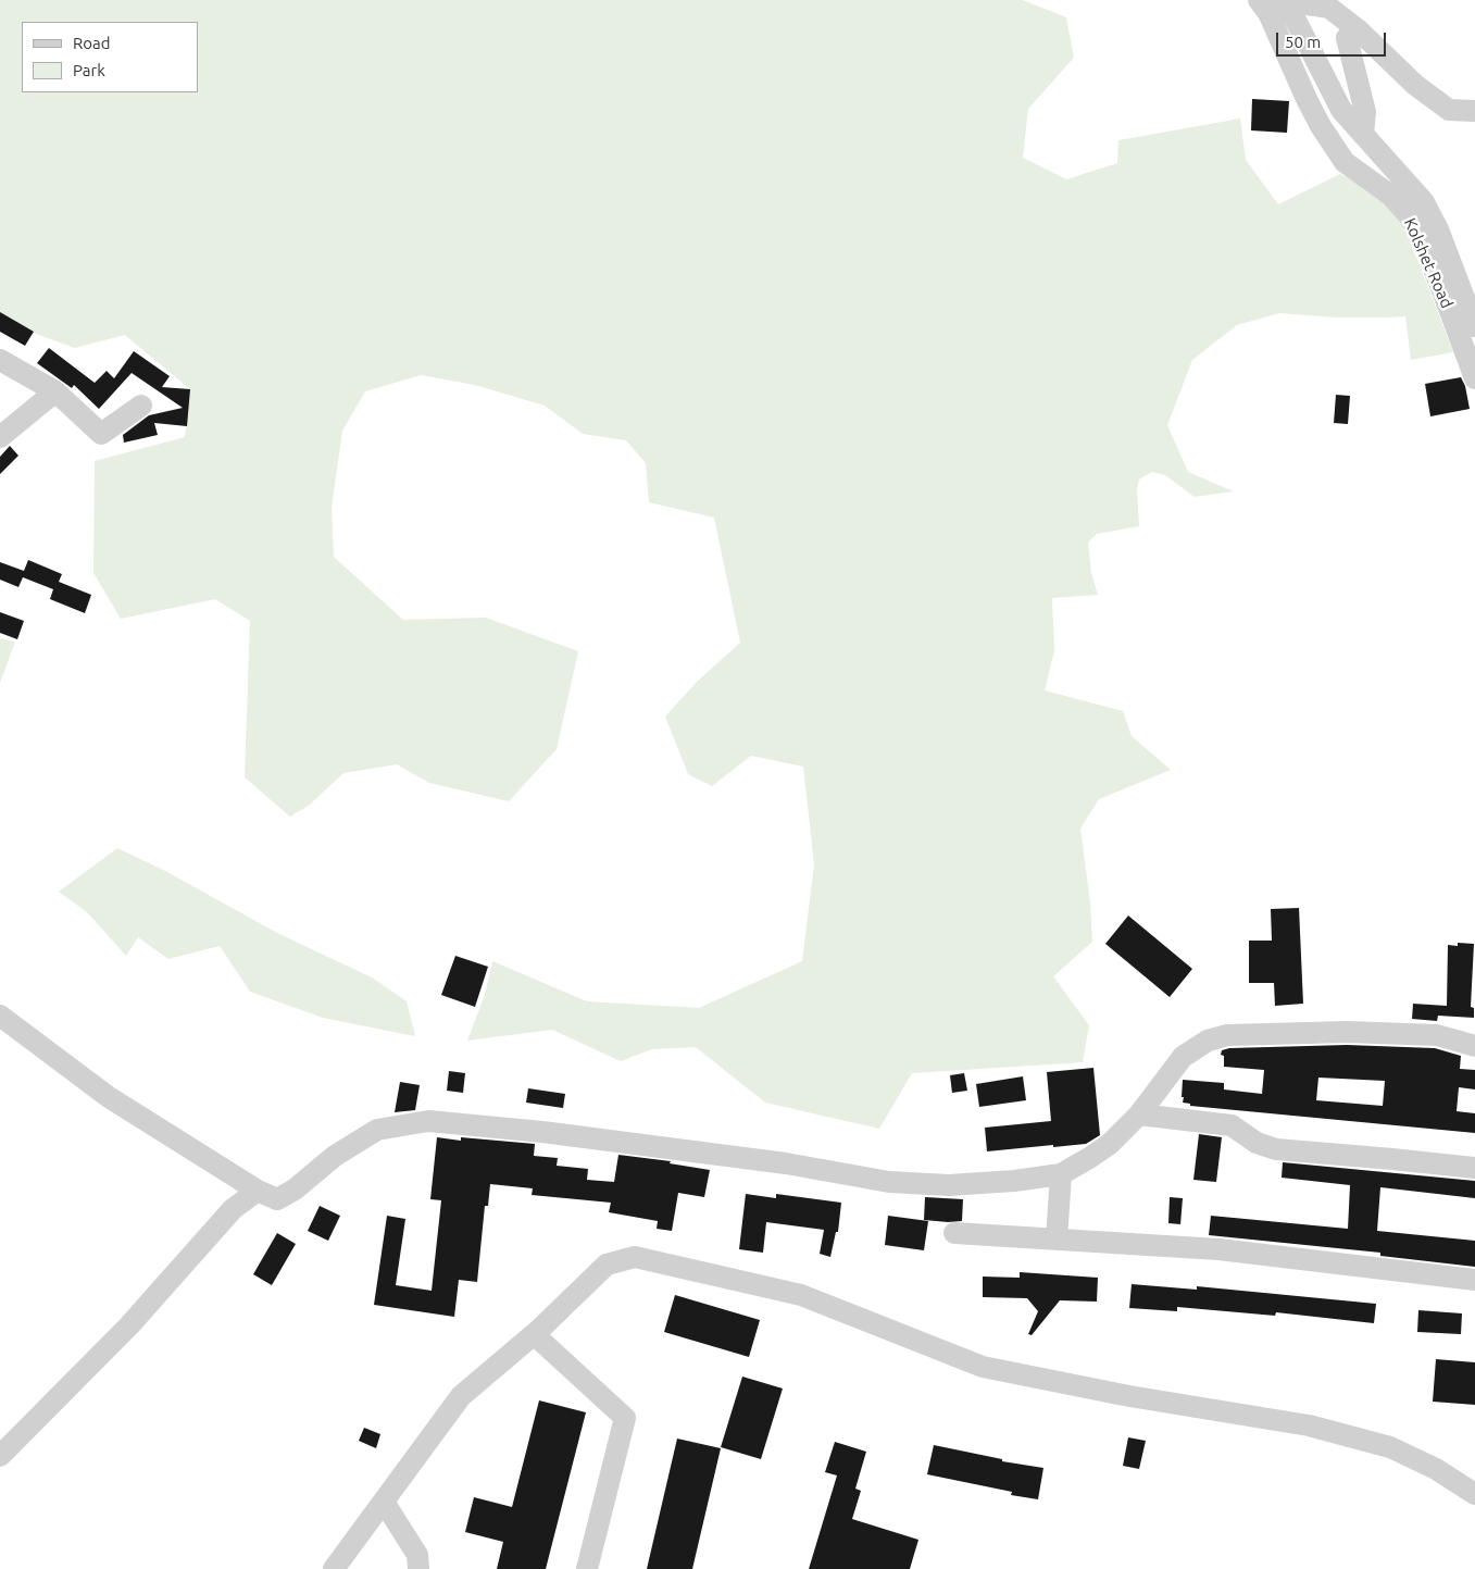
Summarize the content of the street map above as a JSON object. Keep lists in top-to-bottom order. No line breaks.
{"streets":{"street":["Kolshet Road"]},"legend":["Road","Park"],"scale_bar":"50 m"}
